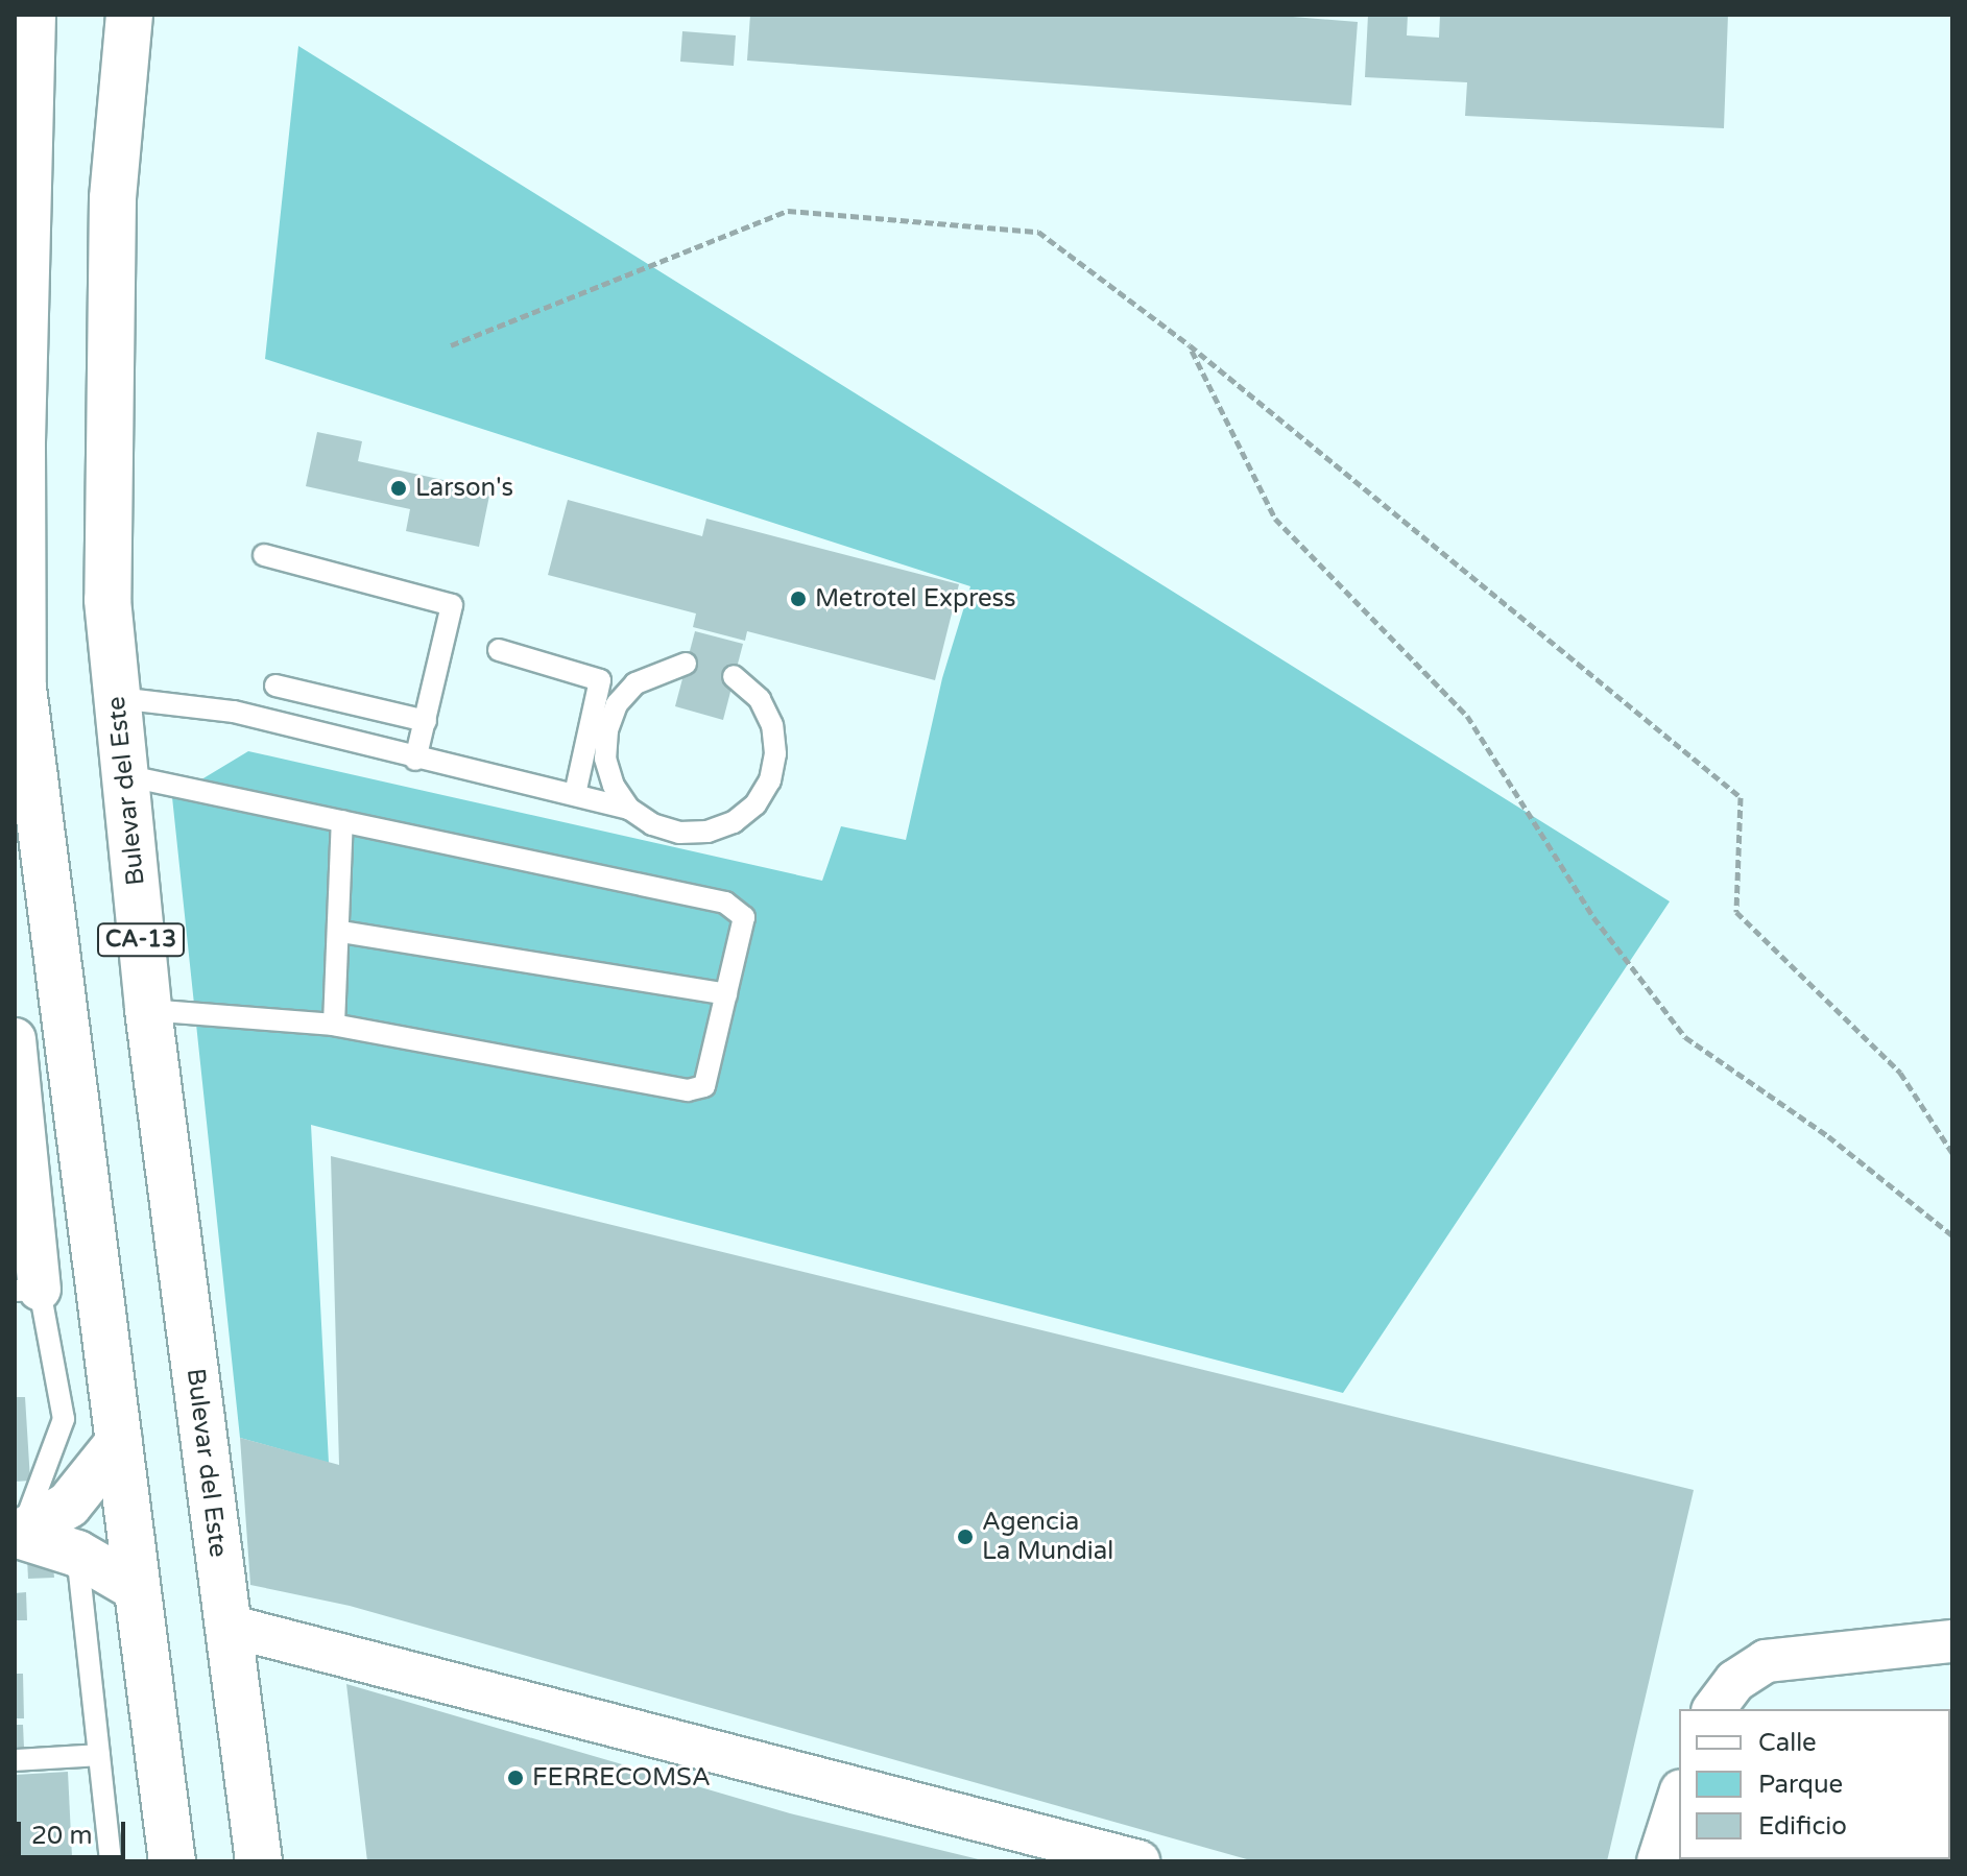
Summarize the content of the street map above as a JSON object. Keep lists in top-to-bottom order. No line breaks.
{"streets":{"main road":["Bulevar del Este","CA-13"]},"places":["Larson's","Metrotel Express","Agencia La Mundial","FERRECOMSA"],"legend":["Calle","Parque","Edificio"],"scale_bar":"20 m"}
